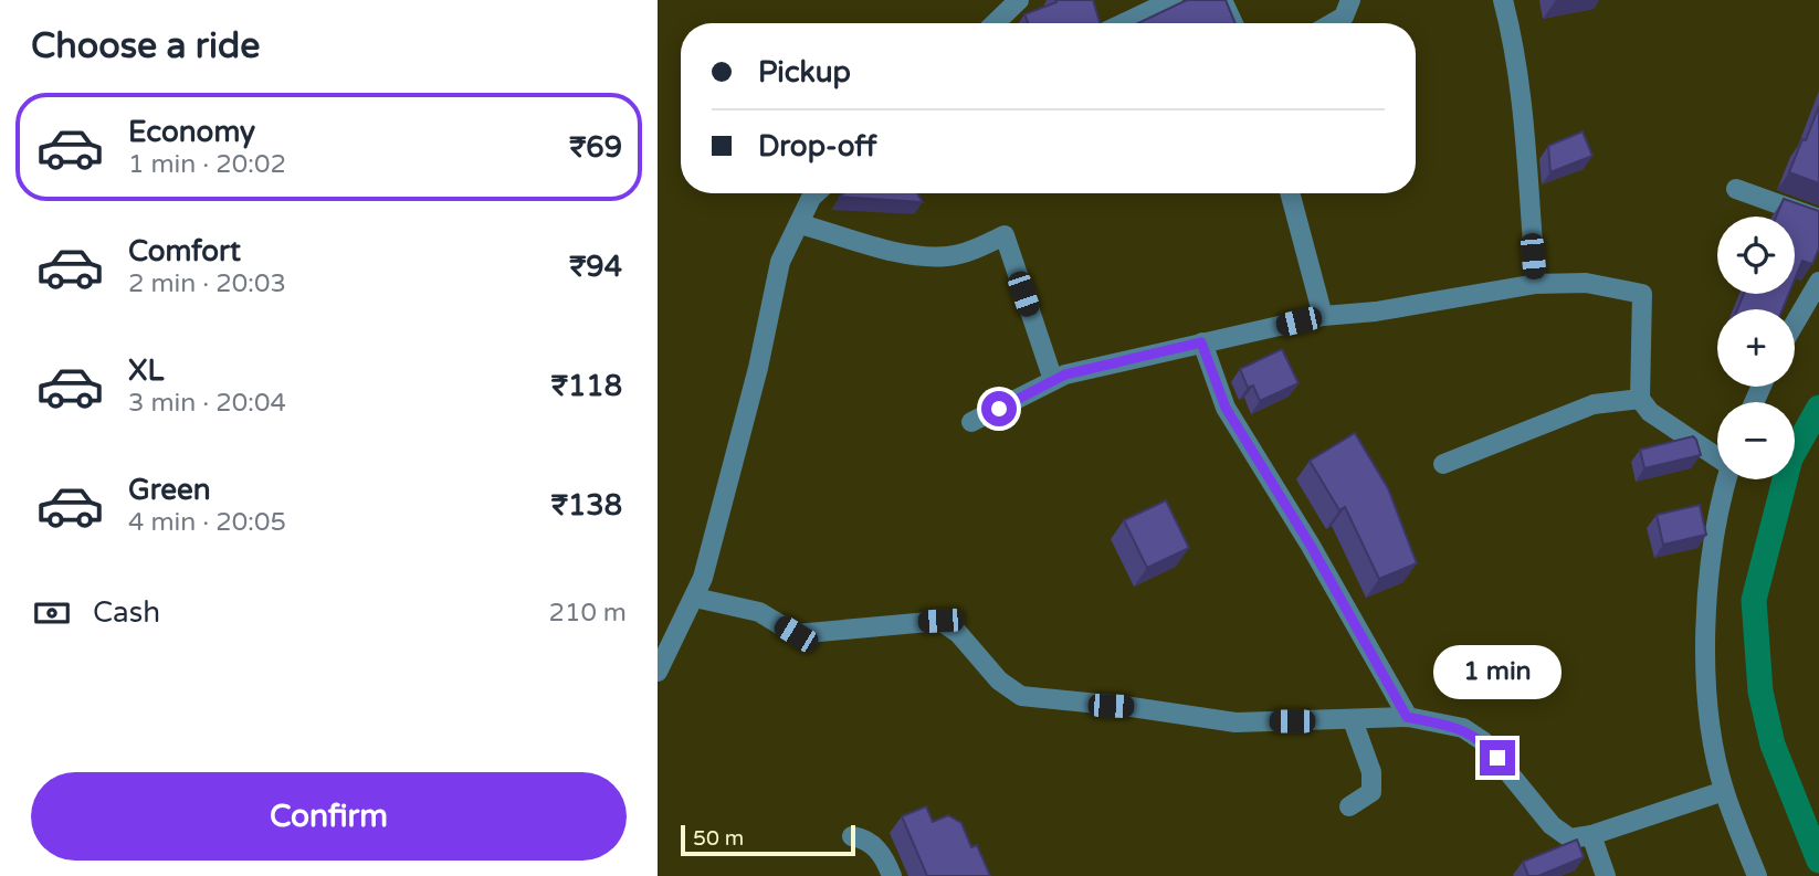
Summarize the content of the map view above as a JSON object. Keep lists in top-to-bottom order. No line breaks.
{"scale_bar":"50 m","page":{"heading":"Choose a ride","banner":["Pickup","Drop-off"],"list":[{"name":"Economy","note":"1 min · 20:02","value":"₹69"},{"name":"Comfort","note":"2 min · 20:03","value":"₹94"},{"name":"XL","note":"3 min · 20:04","value":"₹118"},{"name":"Green","note":"4 min · 20:05","value":"₹138"}],"map_buttons":["+","−"],"pay":["Cash","210 m"],"bubble":"1 min","buttons":"Confirm","scale":"50 m"}}
